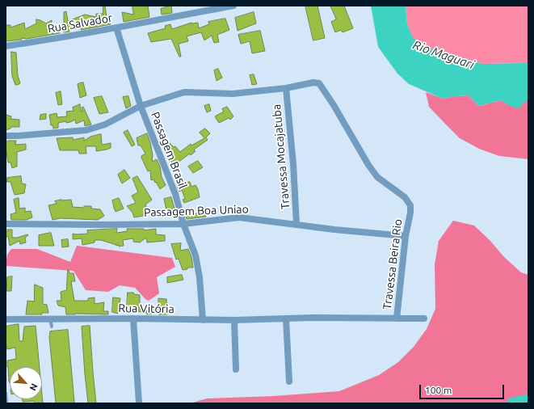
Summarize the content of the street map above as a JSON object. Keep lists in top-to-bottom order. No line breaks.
{"streets":{"street":["Rua Salvador","Passagem Brasil","Travessa Mocajatuba","Passagem Boa Uniao","Travessa Beira Rio","Rua Vitória"]},"crossings":[["Rua Salvador","Passagem Brasil"],["Passagem Brasil","Passagem Boa Uniao"],["Passagem Brasil","Rua Vitória"],["Travessa Mocajatuba","Passagem Boa Uniao"],["Travessa Mocajatuba","Travessa Beira Rio"],["Passagem Boa Uniao","Travessa Beira Rio"],["Travessa Beira Rio","Rua Vitória"]],"water":["Rio Maguari"],"scale_bar":"100 m","north":"bottom right"}
